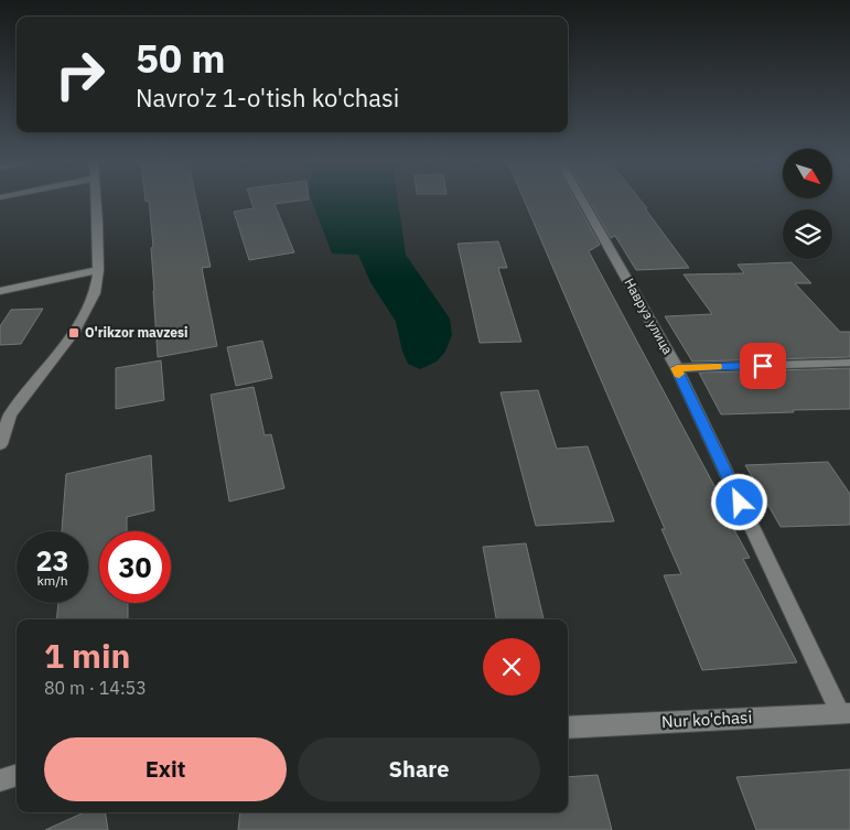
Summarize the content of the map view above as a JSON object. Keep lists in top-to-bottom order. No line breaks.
{"streets":{"street":["Навруз улица","Nur ko'chasi"]},"crossings":[["Навруз улица","Nur ko'chasi"]],"places":{"transit":["O'rikzor mavzesi"]},"north":"bottom right","page":{"turn":["50 m","Navro'z 1-o'tish ko'chasi"],"speed":"23 km/h","limit":"30","heading":["1 min","80 m · 14:53"],"buttons":["Exit","Share"]}}
